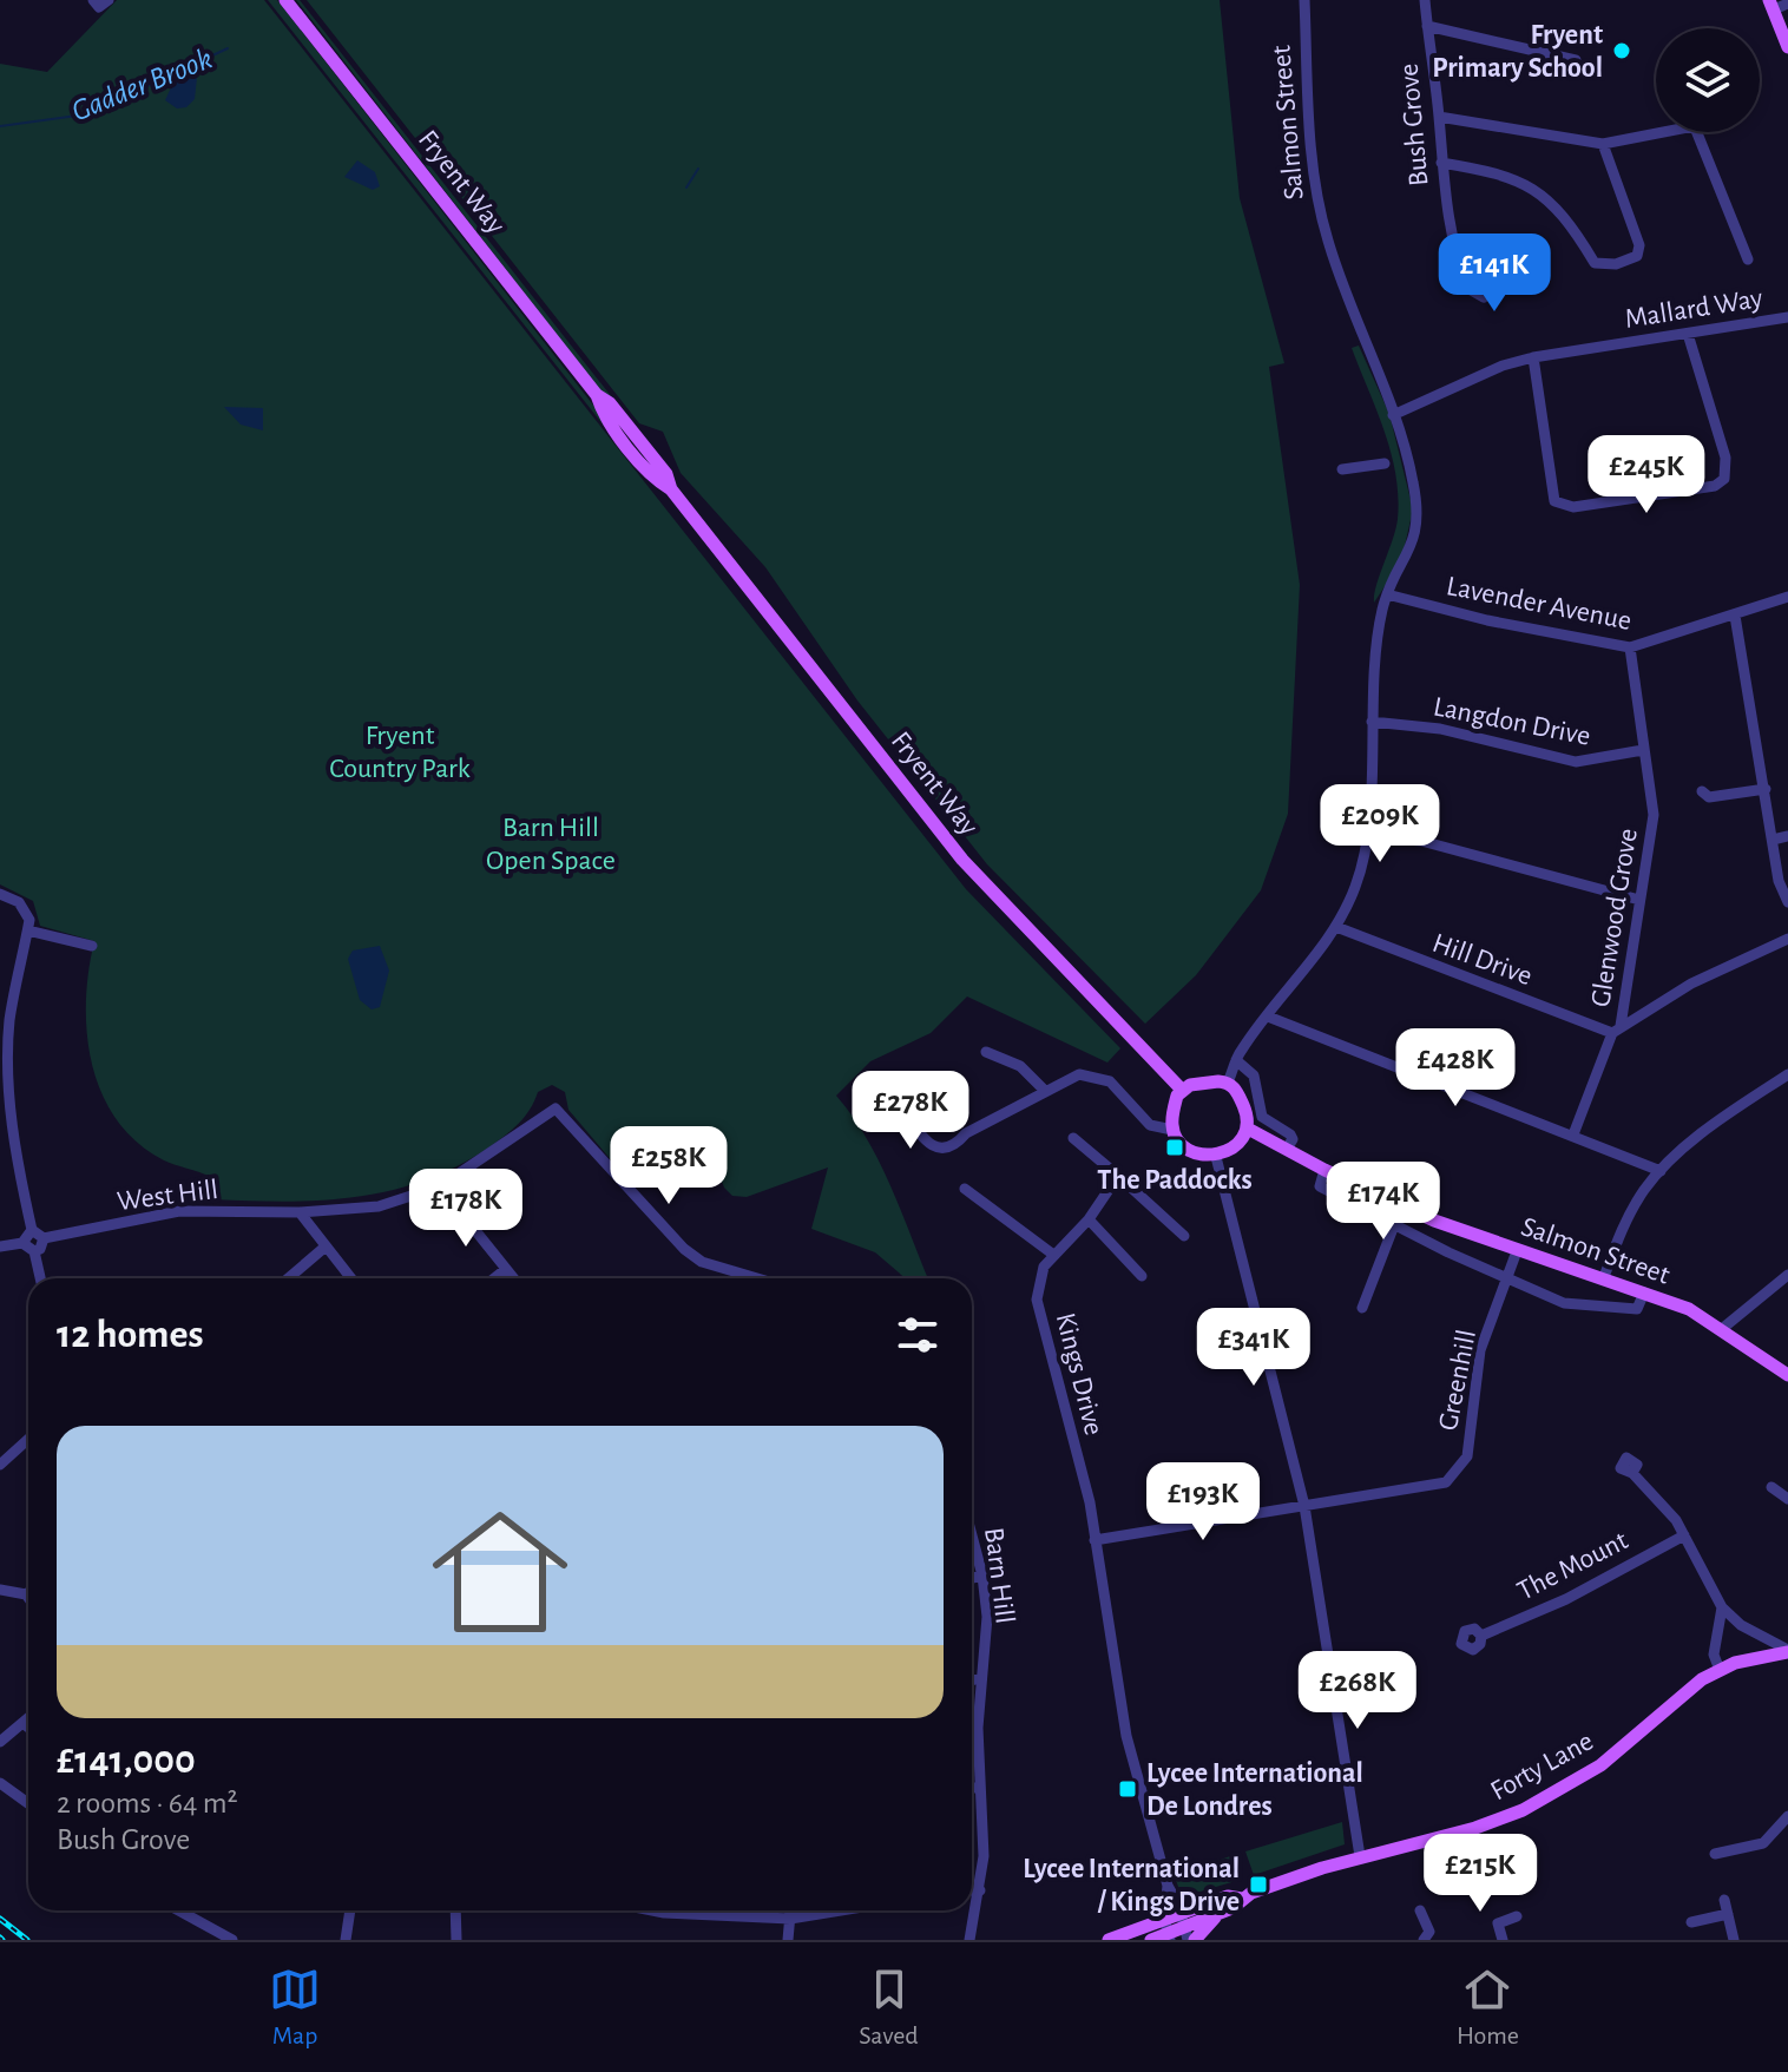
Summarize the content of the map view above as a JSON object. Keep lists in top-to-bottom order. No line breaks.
{"streets":{"main road":["Salmon Street","Fryent Way","Forty Lane"],"street":["Bush Grove","Mallard Way","Lavender Avenue","Langdon Drive","Glenwood Grove","Hill Drive","West Hill","Kings Drive","Greenhill","The Mount","Barn Hill"]},"crossings":[["Salmon Street","Fryent Way"],["Salmon Street","Mallard Way"],["Salmon Street","Lavender Avenue"],["Salmon Street","Langdon Drive"],["Salmon Street","Hill Drive"],["Salmon Street","Greenhill"],["Lavender Avenue","Glenwood Grove"],["Langdon Drive","Glenwood Grove"],["Glenwood Grove","Hill Drive"],["Kings Drive","Greenhill"]],"water":["Gadder Brook"],"parks":["Fryent Country Park","Barn Hill Open Space"],"places":{"other":["Fryent Primary School"],"transit":["The Paddocks","Lycee International De Londres","Lycee International / Kings Drive"]},"page":{"price":["£141K","£245K","£209K","£428K","£278K","£258K","£174K","£178K","£341K","£193K","£268K","£215K"],"heading":"12 homes","list":[{"name":"£141,000","note":"2 rooms · 64 m² · Bush Grove"}],"tabs":["Map","Saved","Home"]}}
